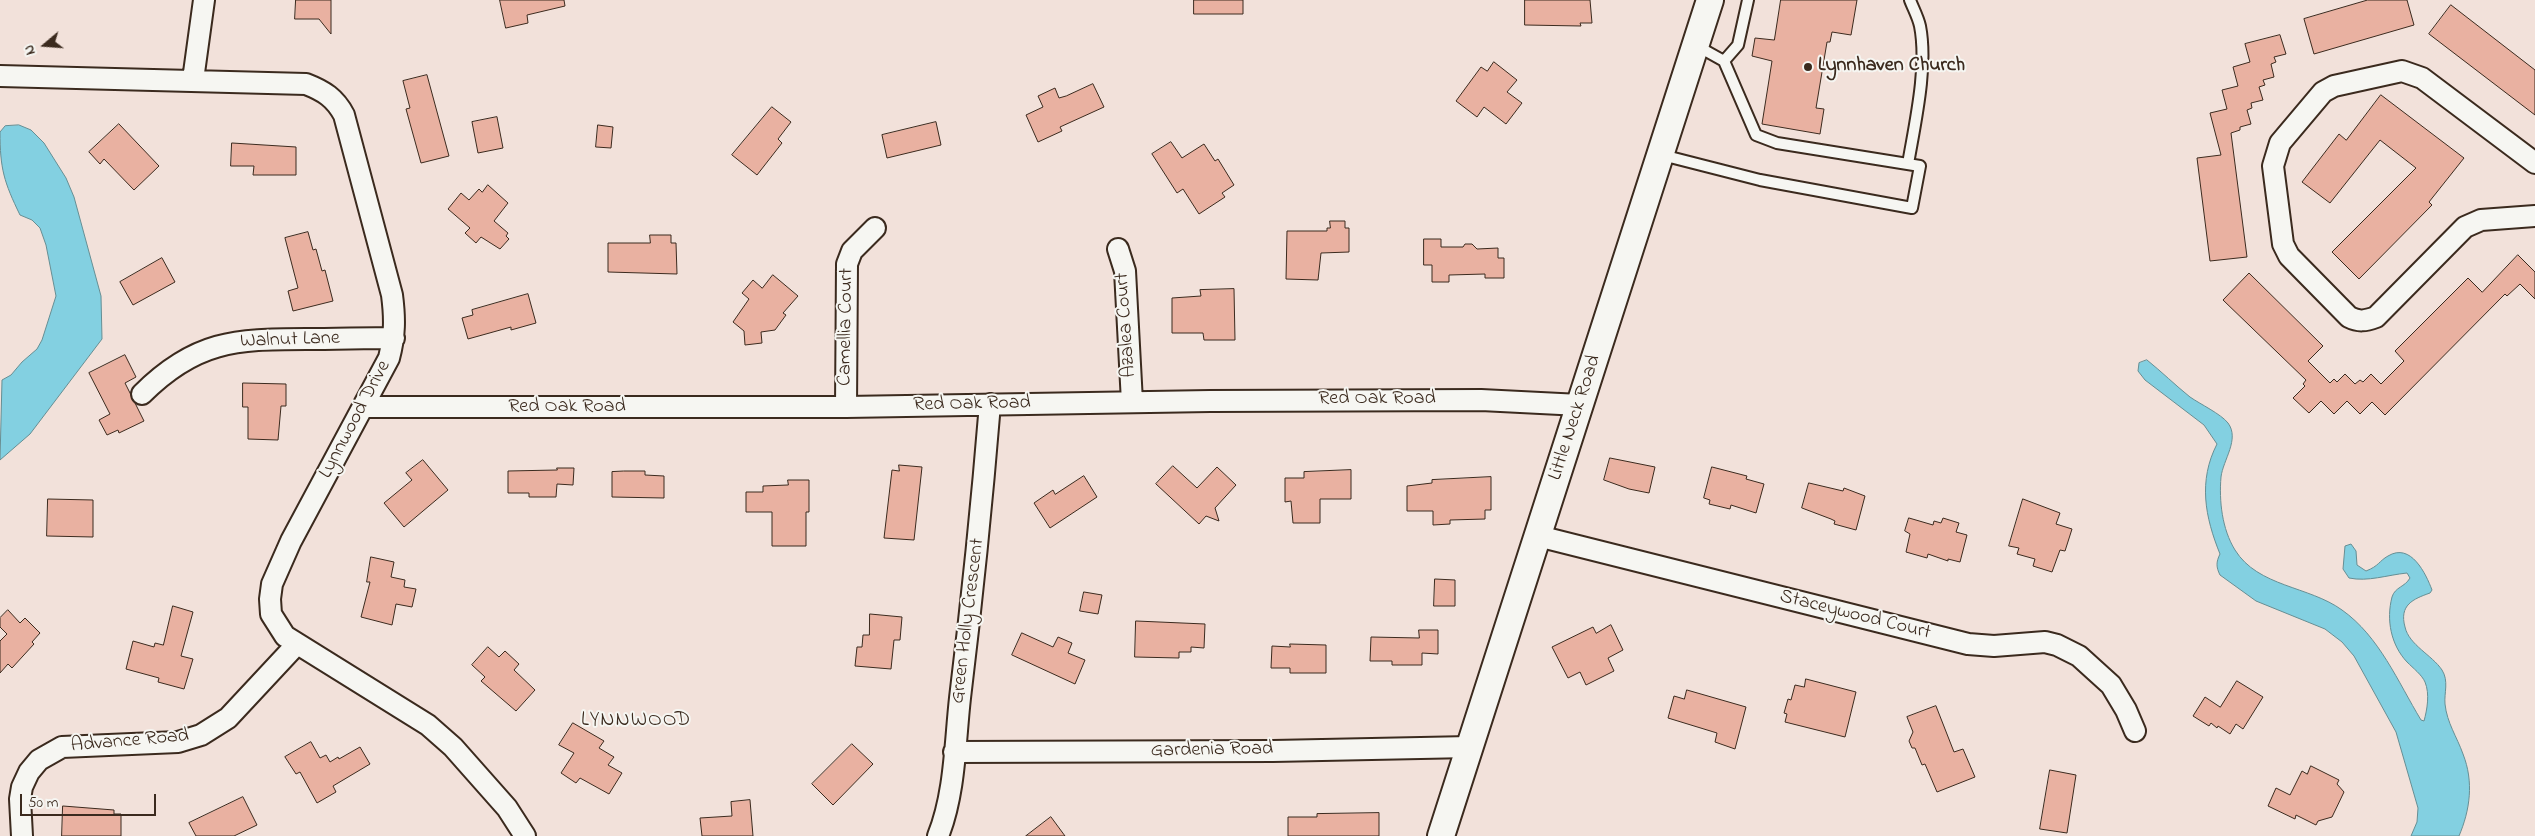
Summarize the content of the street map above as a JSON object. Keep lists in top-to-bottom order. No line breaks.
{"streets":{"street":["Azalea Court","Camellia Court","Walnut Lane","Red Oak Road","Little Neck Road","Lynnwood Drive","Staceywood Court","Green Holly Crescent","Advance Road","Gardenia Road"]},"crossings":[["Azalea Court","Red Oak Road"],["Camellia Court","Red Oak Road"],["Walnut Lane","Lynnwood Drive"],["Red Oak Road","Little Neck Road"],["Red Oak Road","Lynnwood Drive"],["Red Oak Road","Green Holly Crescent"],["Little Neck Road","Staceywood Court"],["Little Neck Road","Gardenia Road"],["Lynnwood Drive","Advance Road"],["Green Holly Crescent","Gardenia Road"]],"districts":["LYNNWOOD"],"places":["Lynnhaven Church"],"scale_bar":"50 m","north":"left"}
